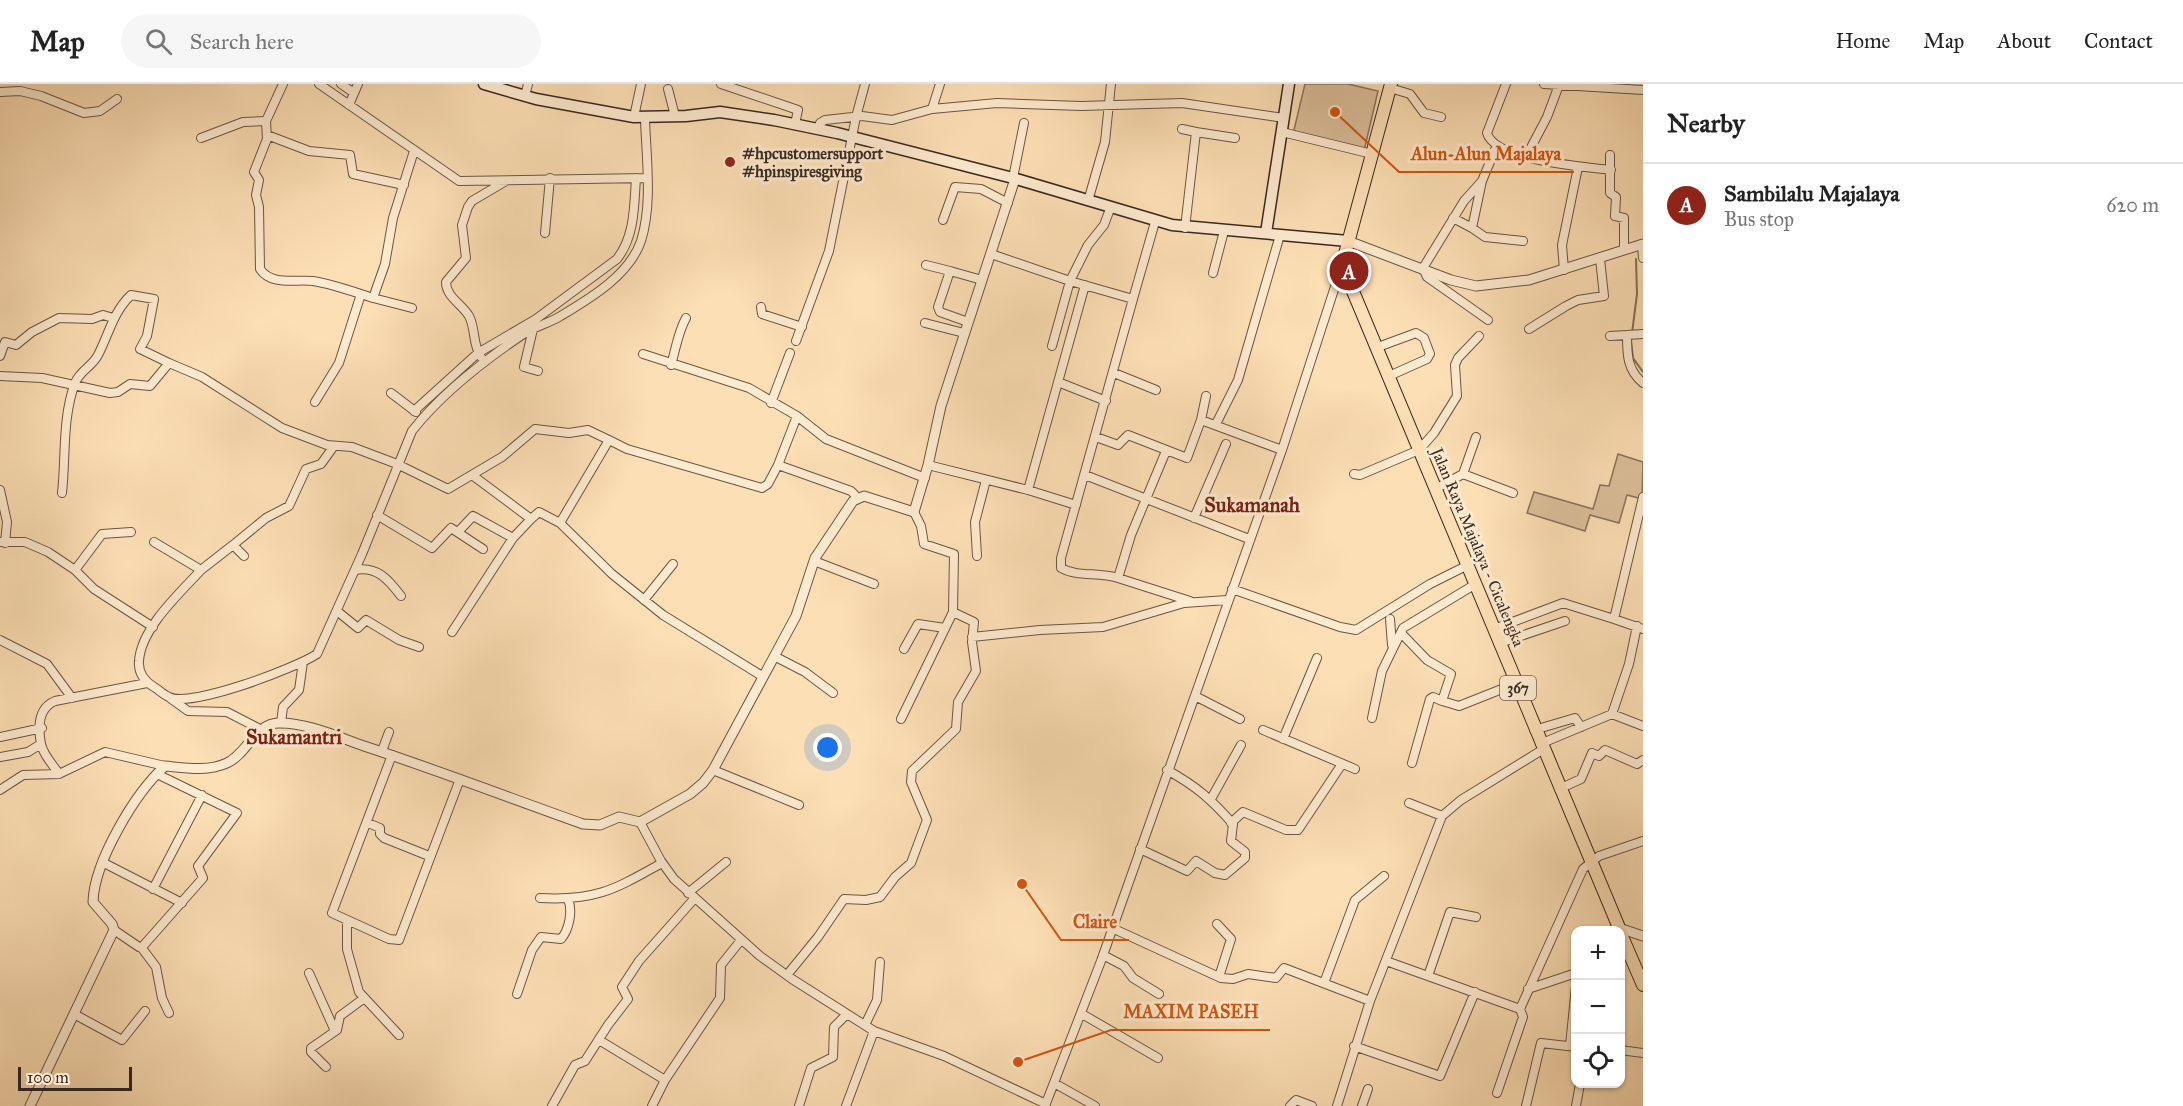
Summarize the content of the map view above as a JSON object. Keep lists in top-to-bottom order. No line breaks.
{"streets":{"main road":["Jalan Raya Majalaya - Cicalengka","367"]},"districts":["Sukamanah","Sukamantri"],"places":["Alun-Alun Majalaya","#hpcustomersupport #hpinspiresgiving","Claire","MAXIM PASEH"],"scale_bar":"100 m","page":{"header":"Map","search":"Search here","nav":["Home","Map","About","Contact"],"heading":"Nearby","list":[{"mark":"A","name":"Sambilalu Majalaya","note":"Bus stop","value":"620 m"}],"pins":"A","map_buttons":["+","−"],"scale":"100 m"}}
